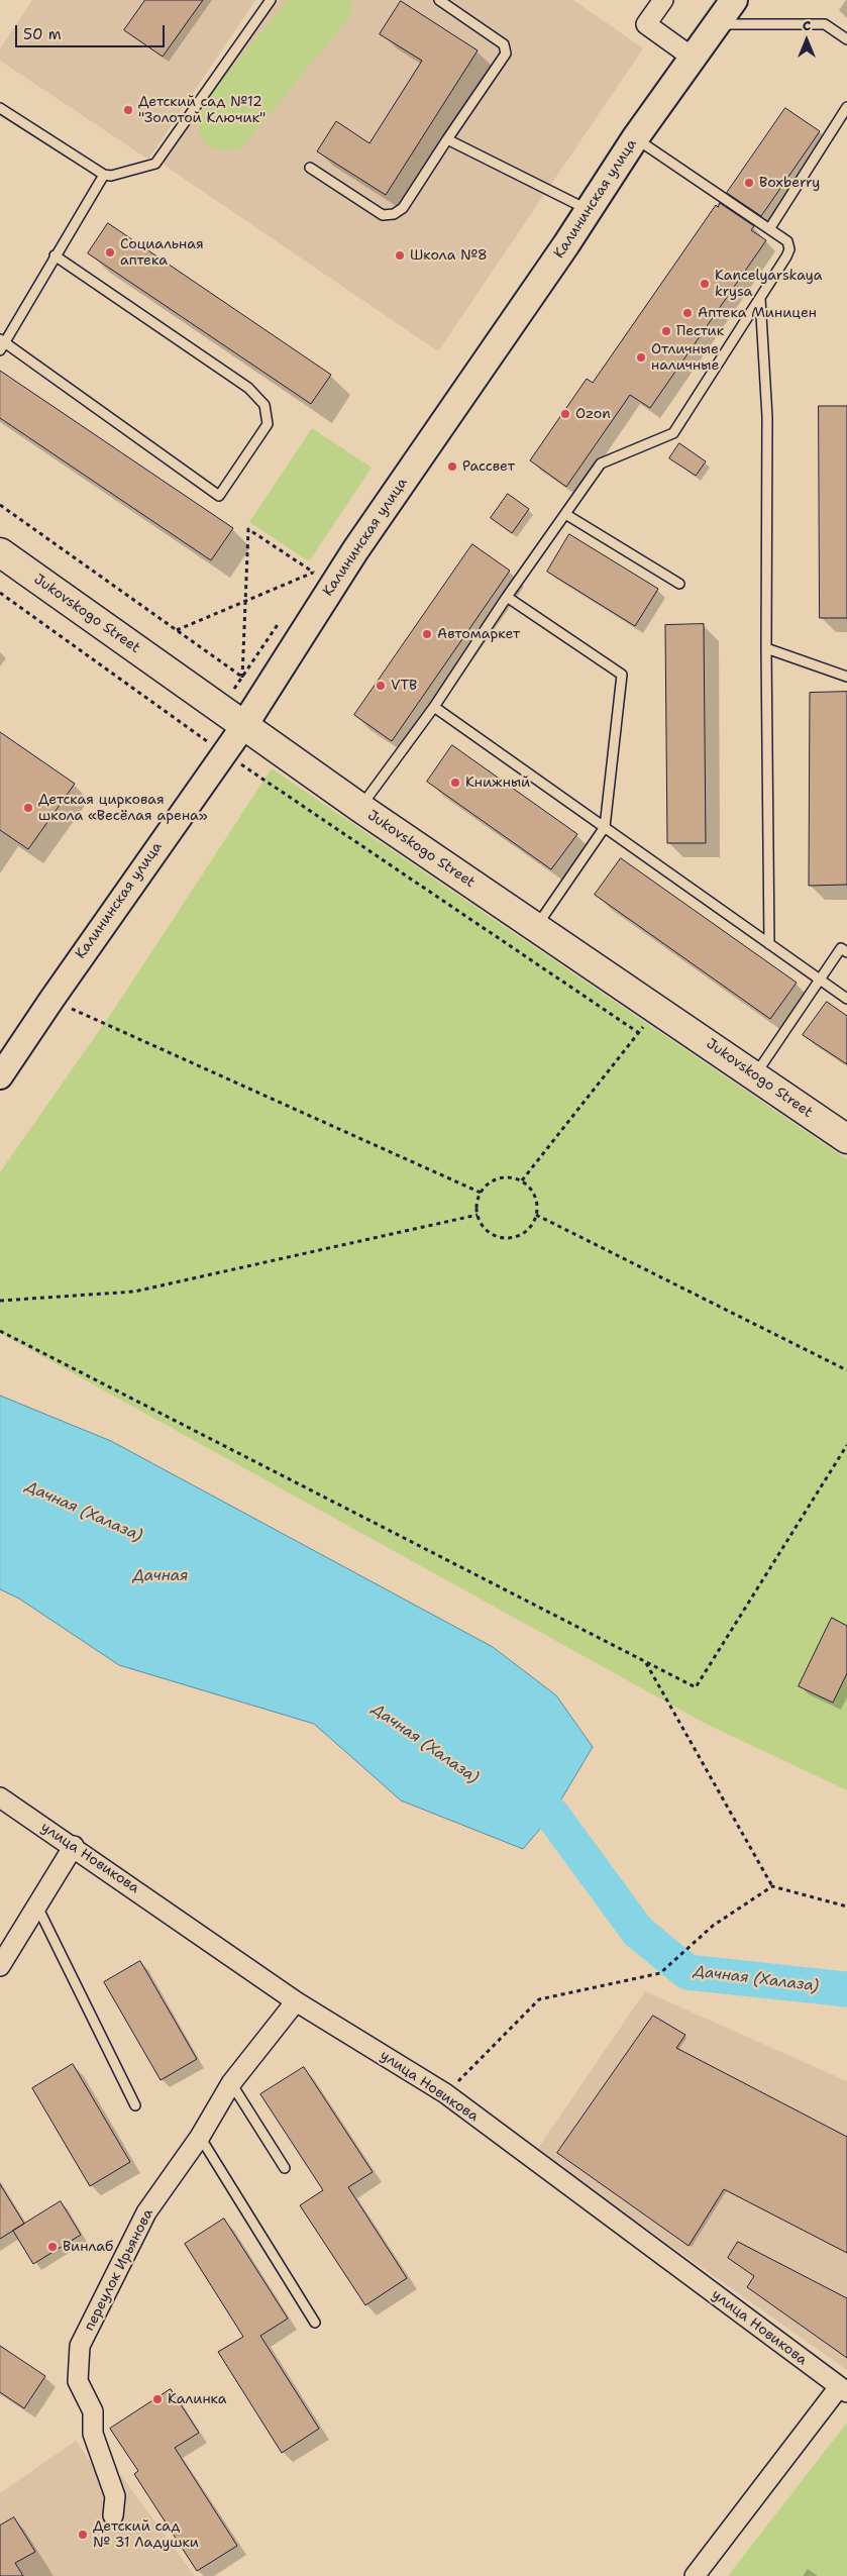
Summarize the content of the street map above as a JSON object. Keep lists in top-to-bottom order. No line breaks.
{"streets":{"main road":["Калининская улица","Jukovskogo Street"],"street":["улица Новикова","переулок Ирьянова"]},"crossings":[["Калининская улица","Jukovskogo Street"],["улица Новикова","переулок Ирьянова"]],"water":["Дачная (Халаза)","Дачная"],"places":["Детский сад №12 \"Золотой Ключик\"","Boxberry","Социальная аптека","Школа №8","Kancelyarskaya krysa","Аптека Миницен","Пестик","Отличные наличные","Ozon","Рассвет","Автомаркет","VTB","Книжный","Детская цирковая школа «Весёлая арена»","Винлаб","Калинка","Детский сад № 31 Ладушки"],"scale_bar":"50 m","north":"top"}
